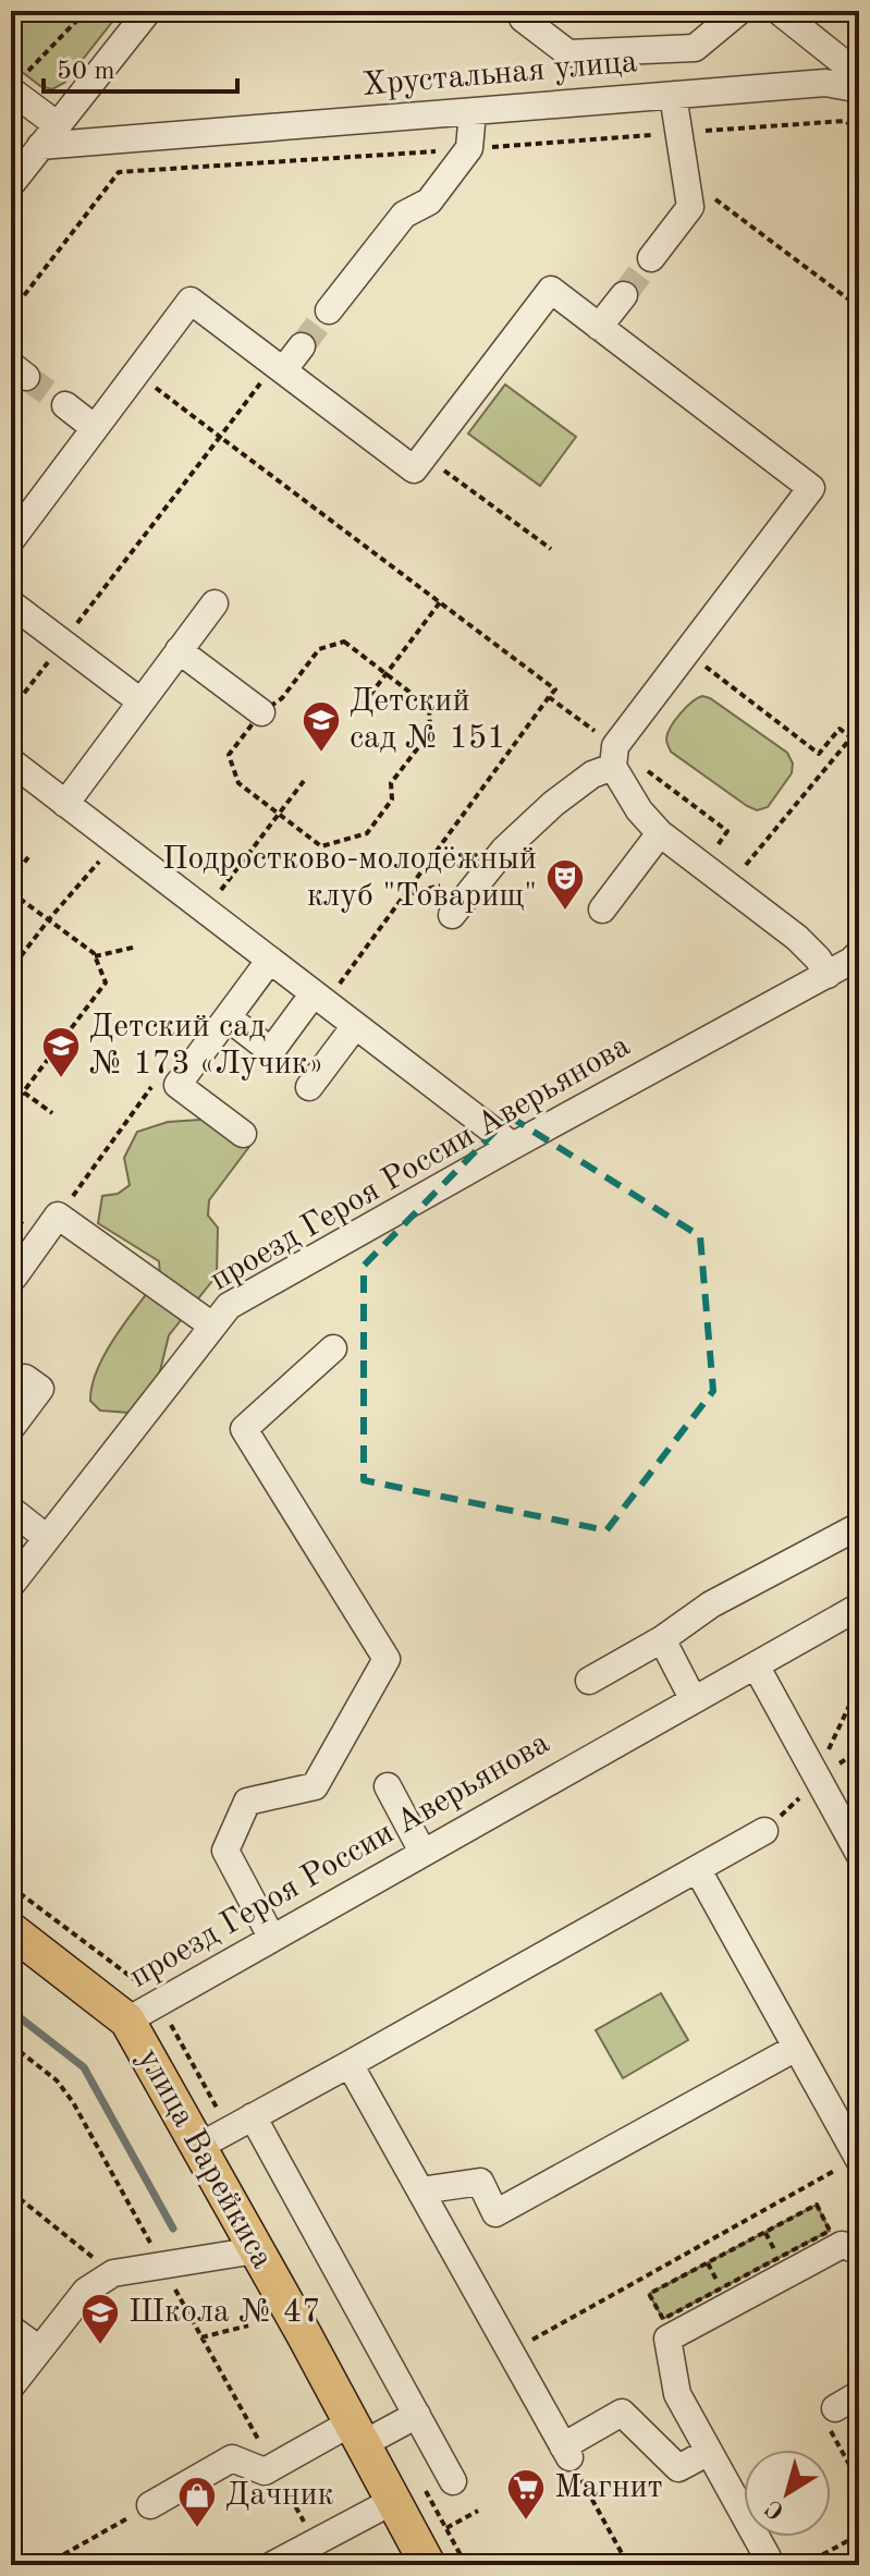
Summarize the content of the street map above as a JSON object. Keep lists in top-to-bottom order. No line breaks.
{"streets":{"main road":["улица Варейкиса"],"street":["Хрустальная улица","проезд Героя России Аверьянова"]},"crossings":[["проезд Героя России Аверьянова","улица Варейкиса"]],"places":{"school or university":["Детский сад № 151","Детский сад № 173 «Лучик»","Школа № 47"],"theatre":["Подростково-молодёжный клуб \"Товарищ\""],"supermarket":["Магнит"],"shop":["Дачник"]},"scale_bar":"50 m","north":"bottom left"}
